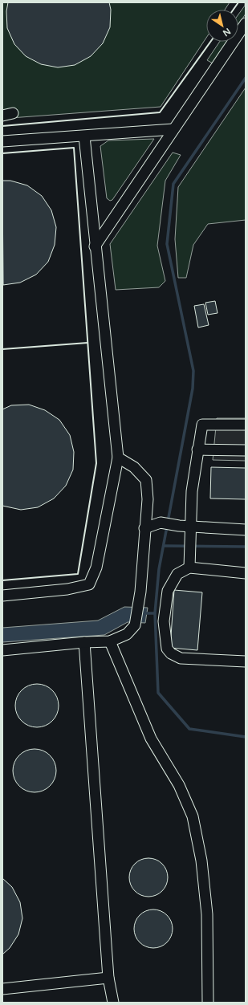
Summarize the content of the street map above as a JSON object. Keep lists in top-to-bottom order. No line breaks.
{"north":"bottom right"}
